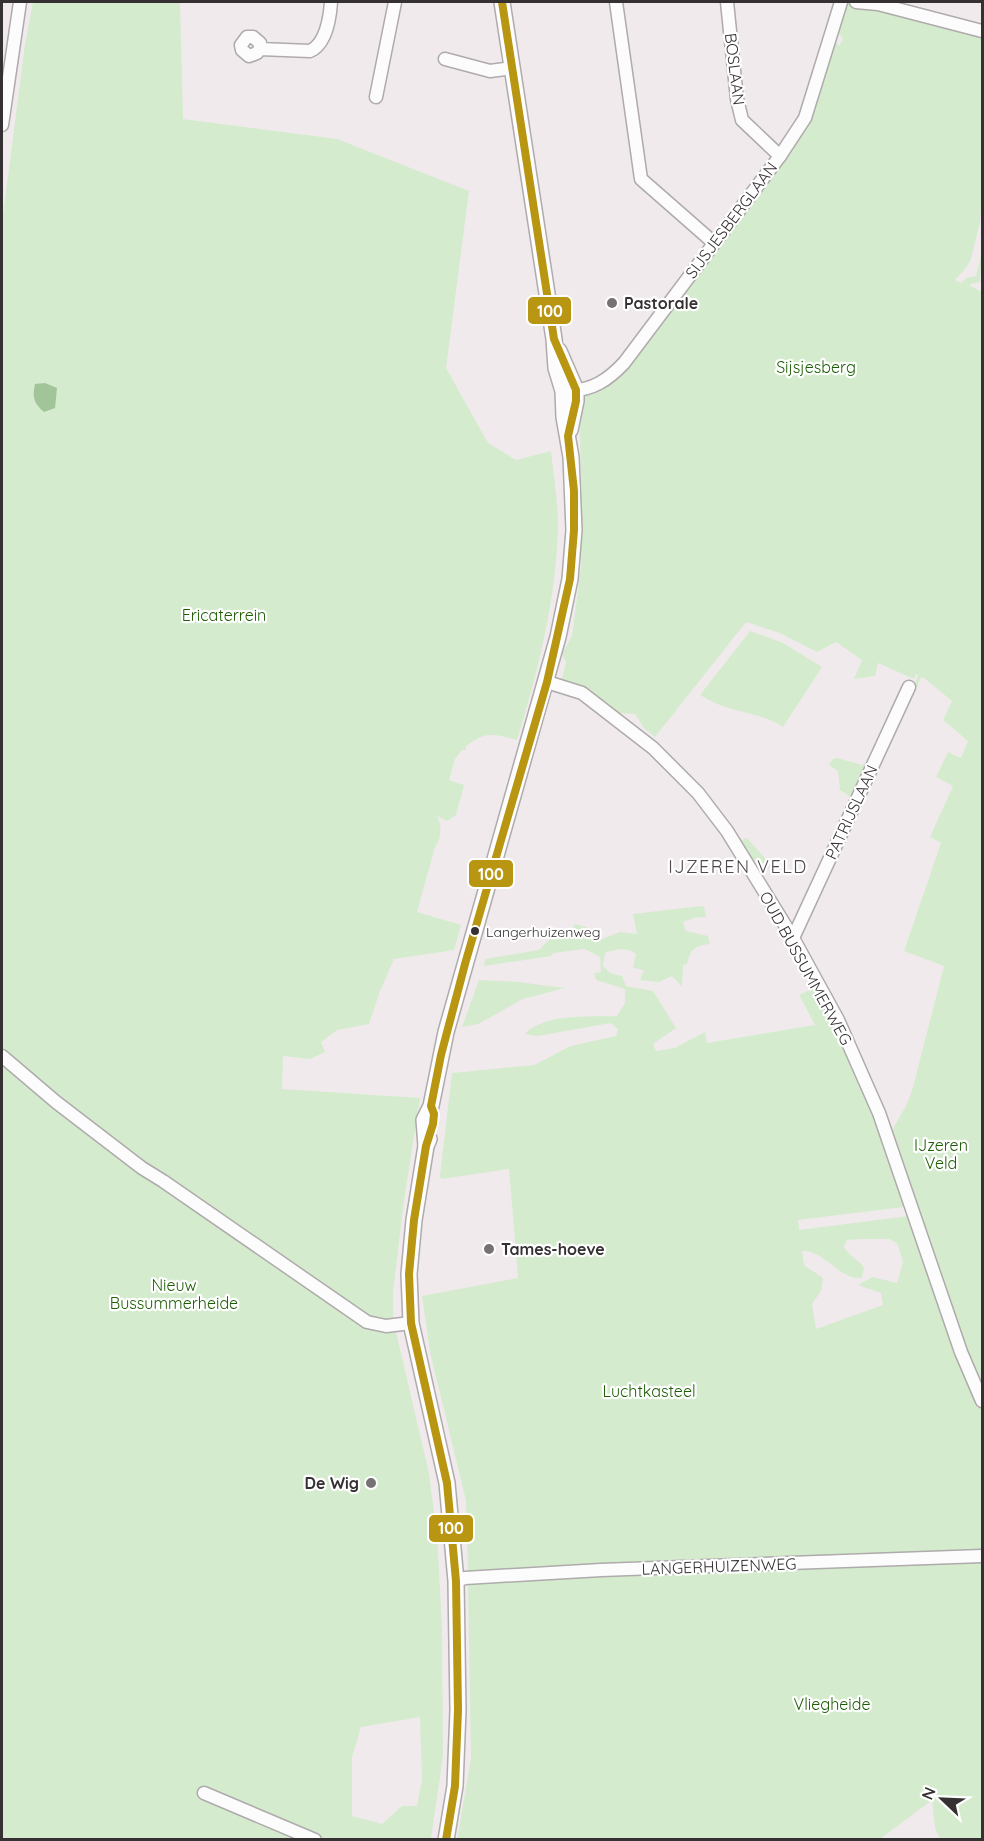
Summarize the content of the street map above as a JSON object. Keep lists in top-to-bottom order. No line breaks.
{"streets":{"street":["BOSLAAN","SIJSJESBERGLAAN","PATRIJSLAAN","OUD BUSSUMMERWEG","LANGERHUIZENWEG"]},"crossings":[["BOSLAAN","SIJSJESBERGLAAN"],["PATRIJSLAAN","OUD BUSSUMMERWEG"]],"districts":["IJZEREN VELD"],"parks":["Sijsjesberg","Ericaterrein","IJzeren Veld","Nieuw Bussummerheide","Luchtkasteel","Vliegheide"],"places":["Pastorale","Langerhuizenweg","Tames-hoeve","De Wig"],"lines":["transit line 100"],"north":"top left"}
